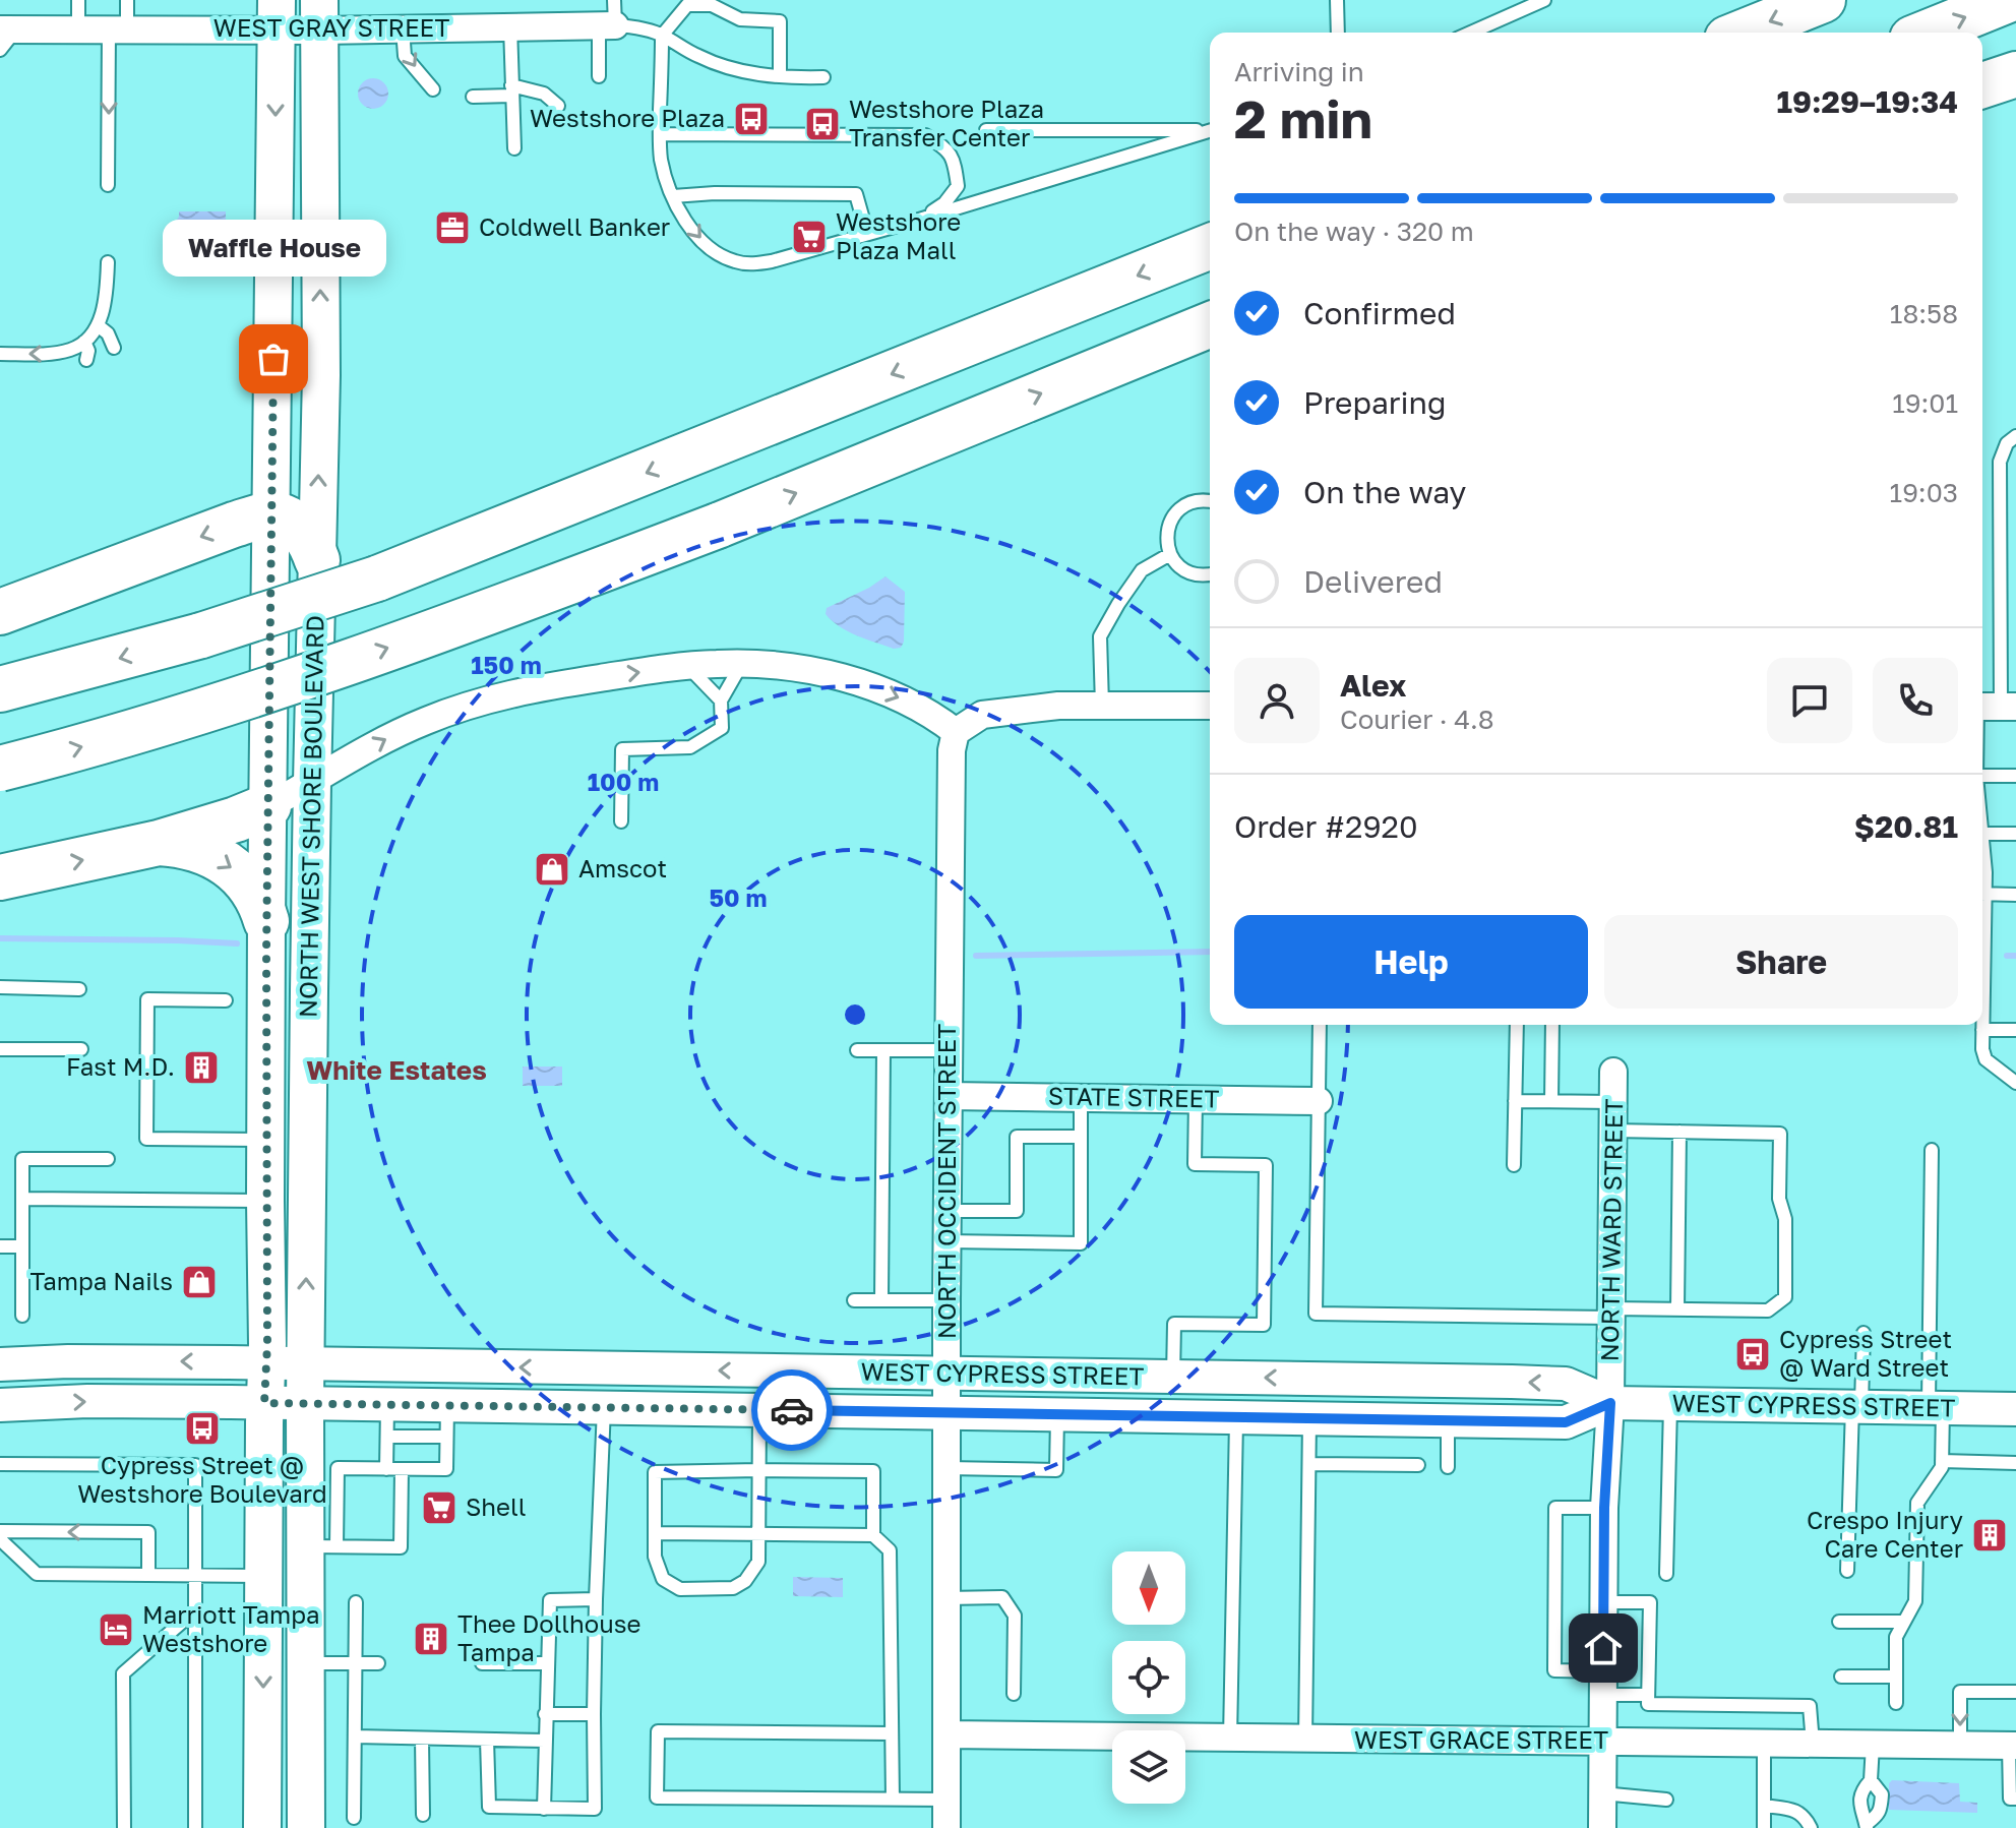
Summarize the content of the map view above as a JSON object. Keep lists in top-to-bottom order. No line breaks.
{"streets":{"main road":["NORTH WEST SHORE BOULEVARD"],"street":["WEST GRAY STREET","STATE STREET","NORTH OCCIDENT STREET","NORTH WARD STREET","WEST CYPRESS STREET","WEST GRACE STREET"]},"crossings":[["WEST GRAY STREET","NORTH WEST SHORE BOULEVARD"],["NORTH WEST SHORE BOULEVARD","WEST CYPRESS STREET"],["STATE STREET","NORTH OCCIDENT STREET"],["NORTH OCCIDENT STREET","WEST CYPRESS STREET"],["NORTH OCCIDENT STREET","WEST GRACE STREET"],["NORTH WARD STREET","WEST CYPRESS STREET"],["NORTH WARD STREET","WEST GRACE STREET"]],"districts":["White Estates"],"places":{"bus stop":["Westshore Plaza","Westshore Plaza Transfer Center","Cypress Street @ Ward Street","Cypress Street @ Westshore Boulevard"],"office":["Coldwell Banker"],"supermarket":["Westshore Plaza Mall","Shell"],"other":["Waffle House"],"shop":["Amscot","Tampa Nails"],"building":["Fast M.D.","Crespo Injury Care Center","Thee Dollhouse Tampa"],"hotel":["Marriott Tampa Westshore"]},"north":"bottom","page":{"heading":["2 min","Arriving in","19:29–19:34"],"panel":["Alex","Courier · 4.8","Order #2920","$20.81"],"bar":"On the way · 320 m","bubble":"Waffle House","list":[["Confirmed","18:58"],["Preparing","19:01"],["On the way","19:03"],"Delivered"],"buttons":["Help","Share"]},"rings":["150 m","100 m","50 m"]}
